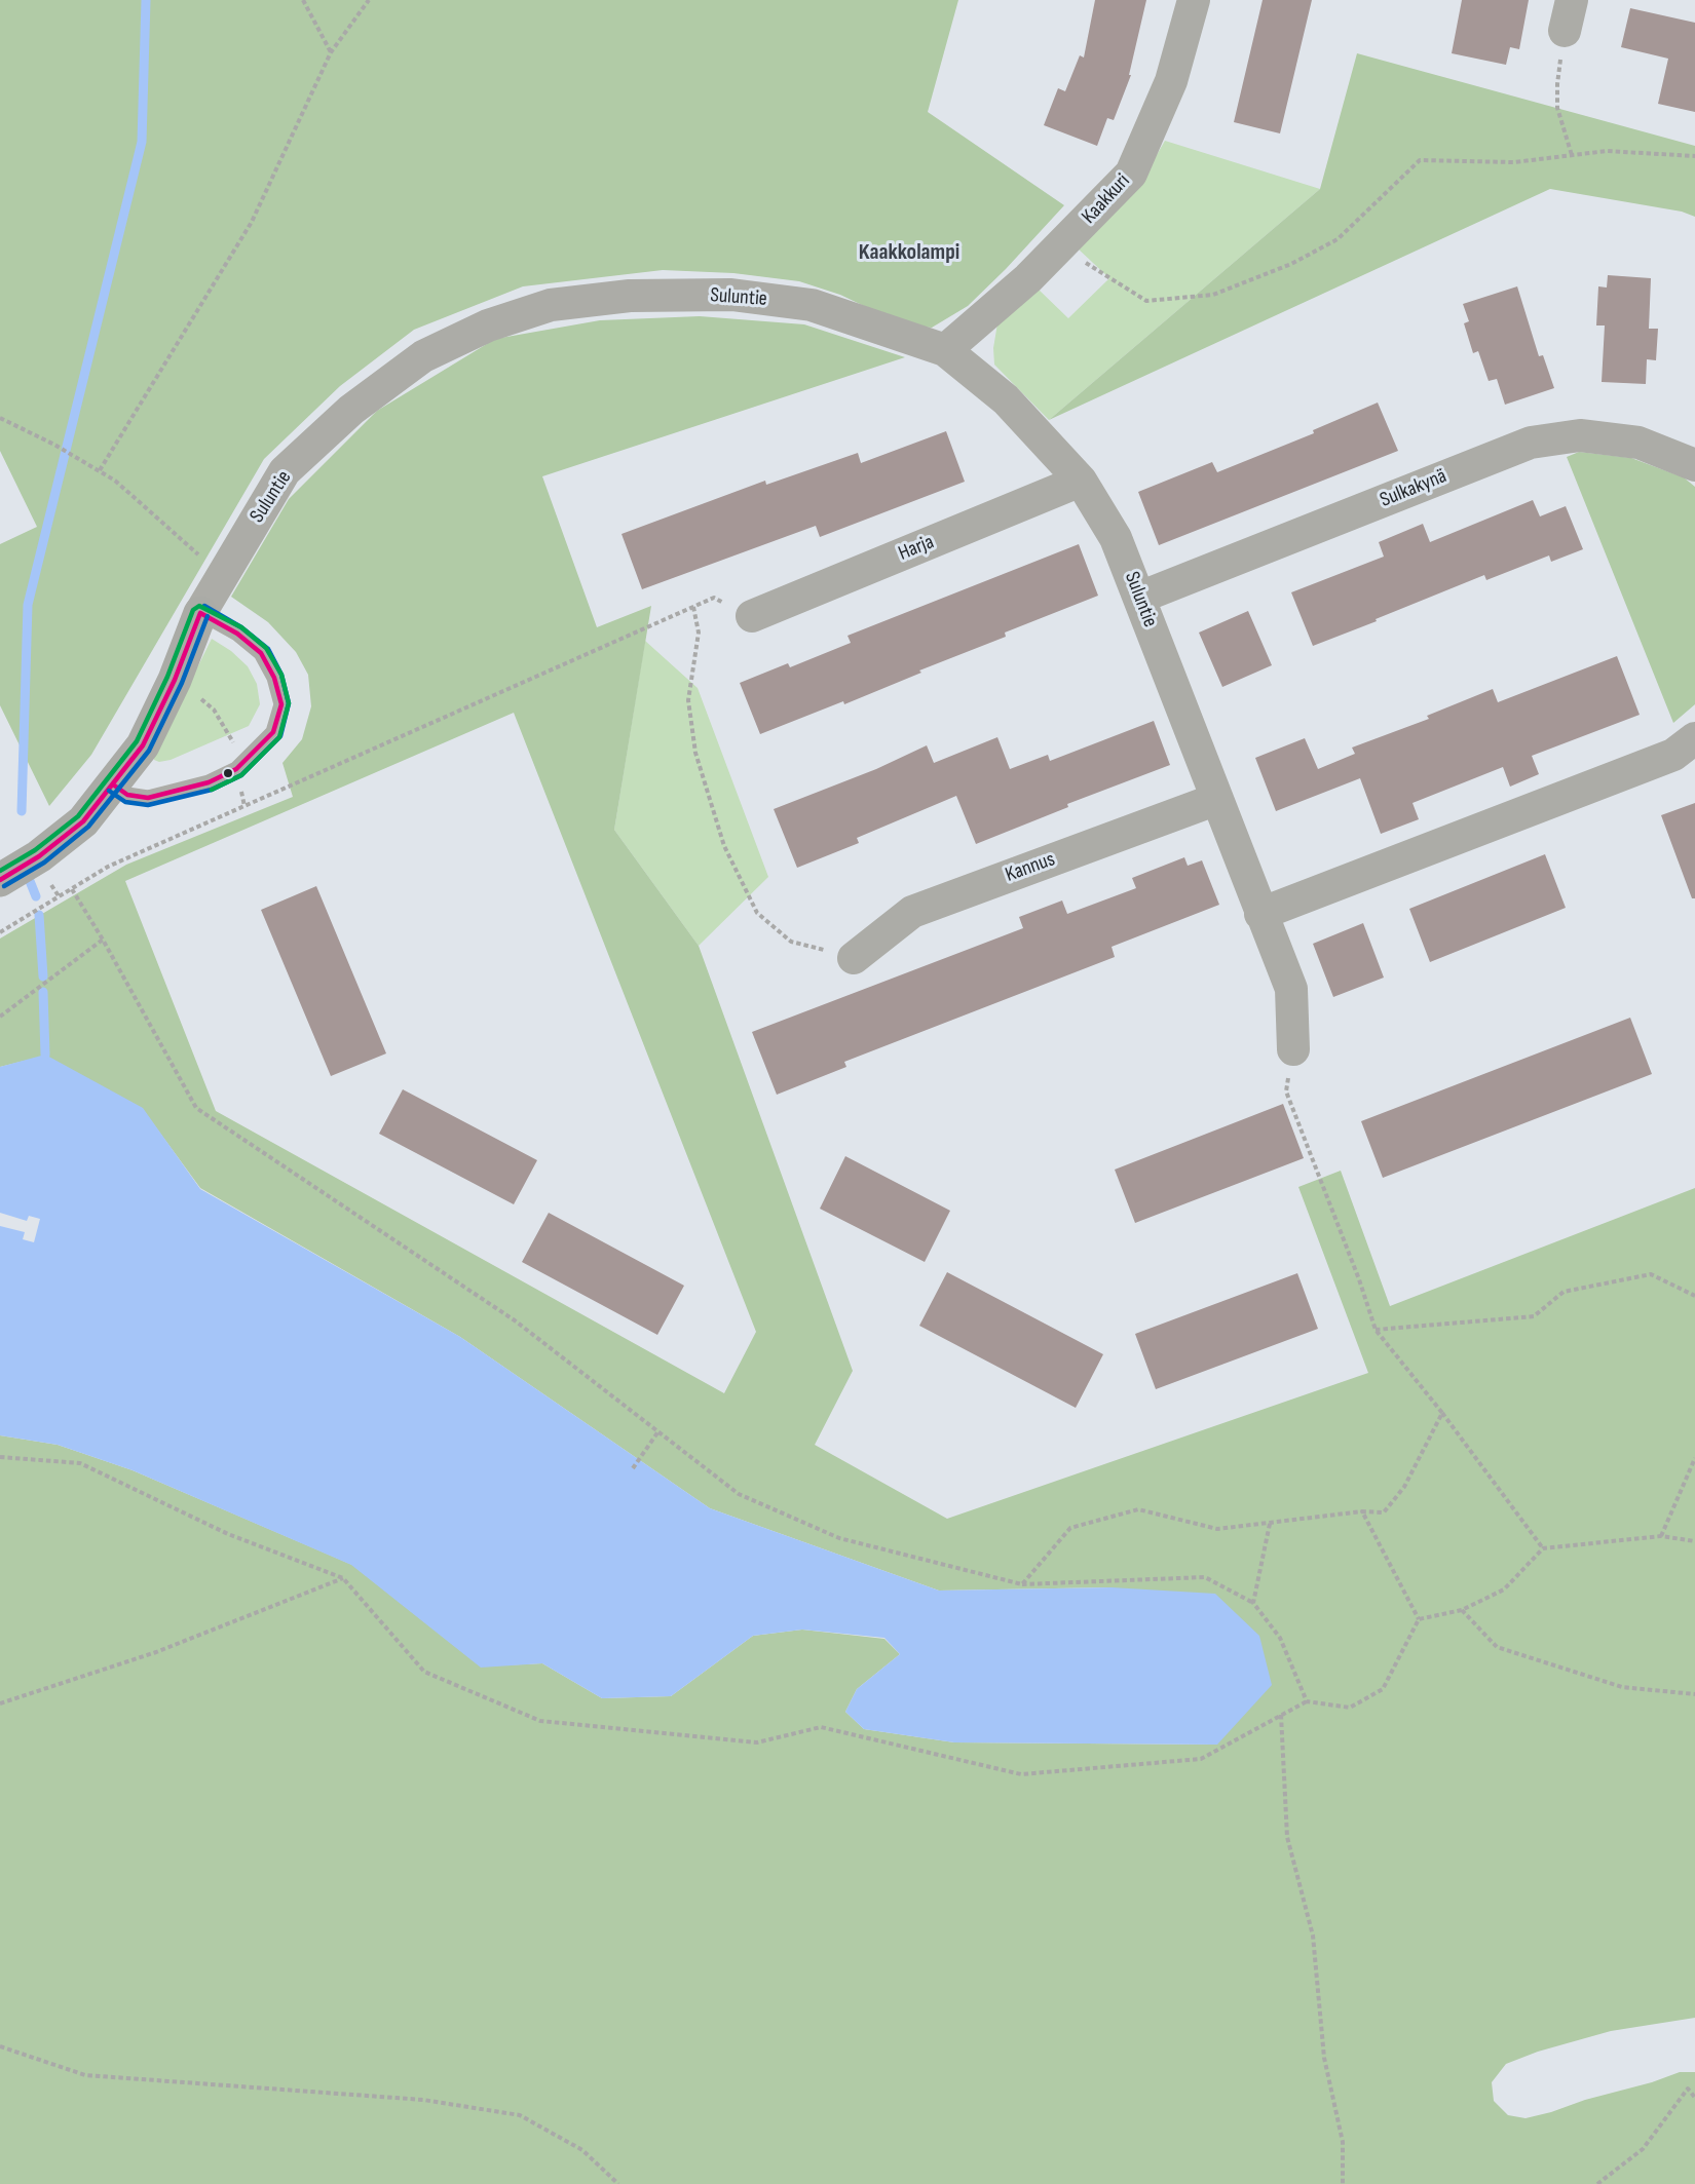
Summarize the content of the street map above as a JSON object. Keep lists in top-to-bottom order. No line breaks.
{"streets":{"street":["Kaakkuri","Suluntie","Sulkakynä","Harja","Kannus"]},"crossings":[["Kaakkuri","Suluntie"],["Suluntie","Sulkakynä"],["Suluntie","Harja"],["Suluntie","Kannus"]],"districts":["Kaakkolampi"]}
